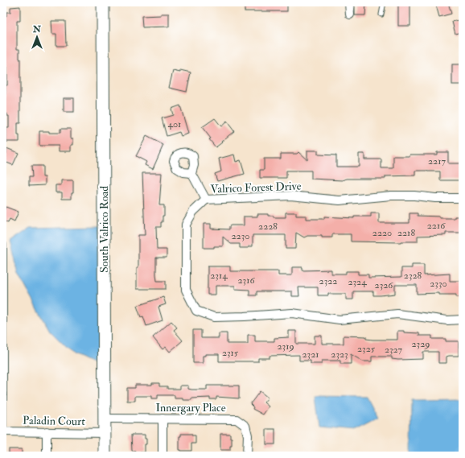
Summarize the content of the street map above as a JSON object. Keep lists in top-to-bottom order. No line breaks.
{"streets":{"street":["Valrico Forest Drive","South Valrico Road","Innergary Place","Paladin Court"]},"crossings":[["South Valrico Road","Innergary Place"],["South Valrico Road","Paladin Court"]],"house_numbers":["401","2217","2216","2228","2220","2218","2230","2314","2328","2316","2322","2324","2330","2326","2329","2319","2325","2327","2315","2321","2323"],"north":"top"}
